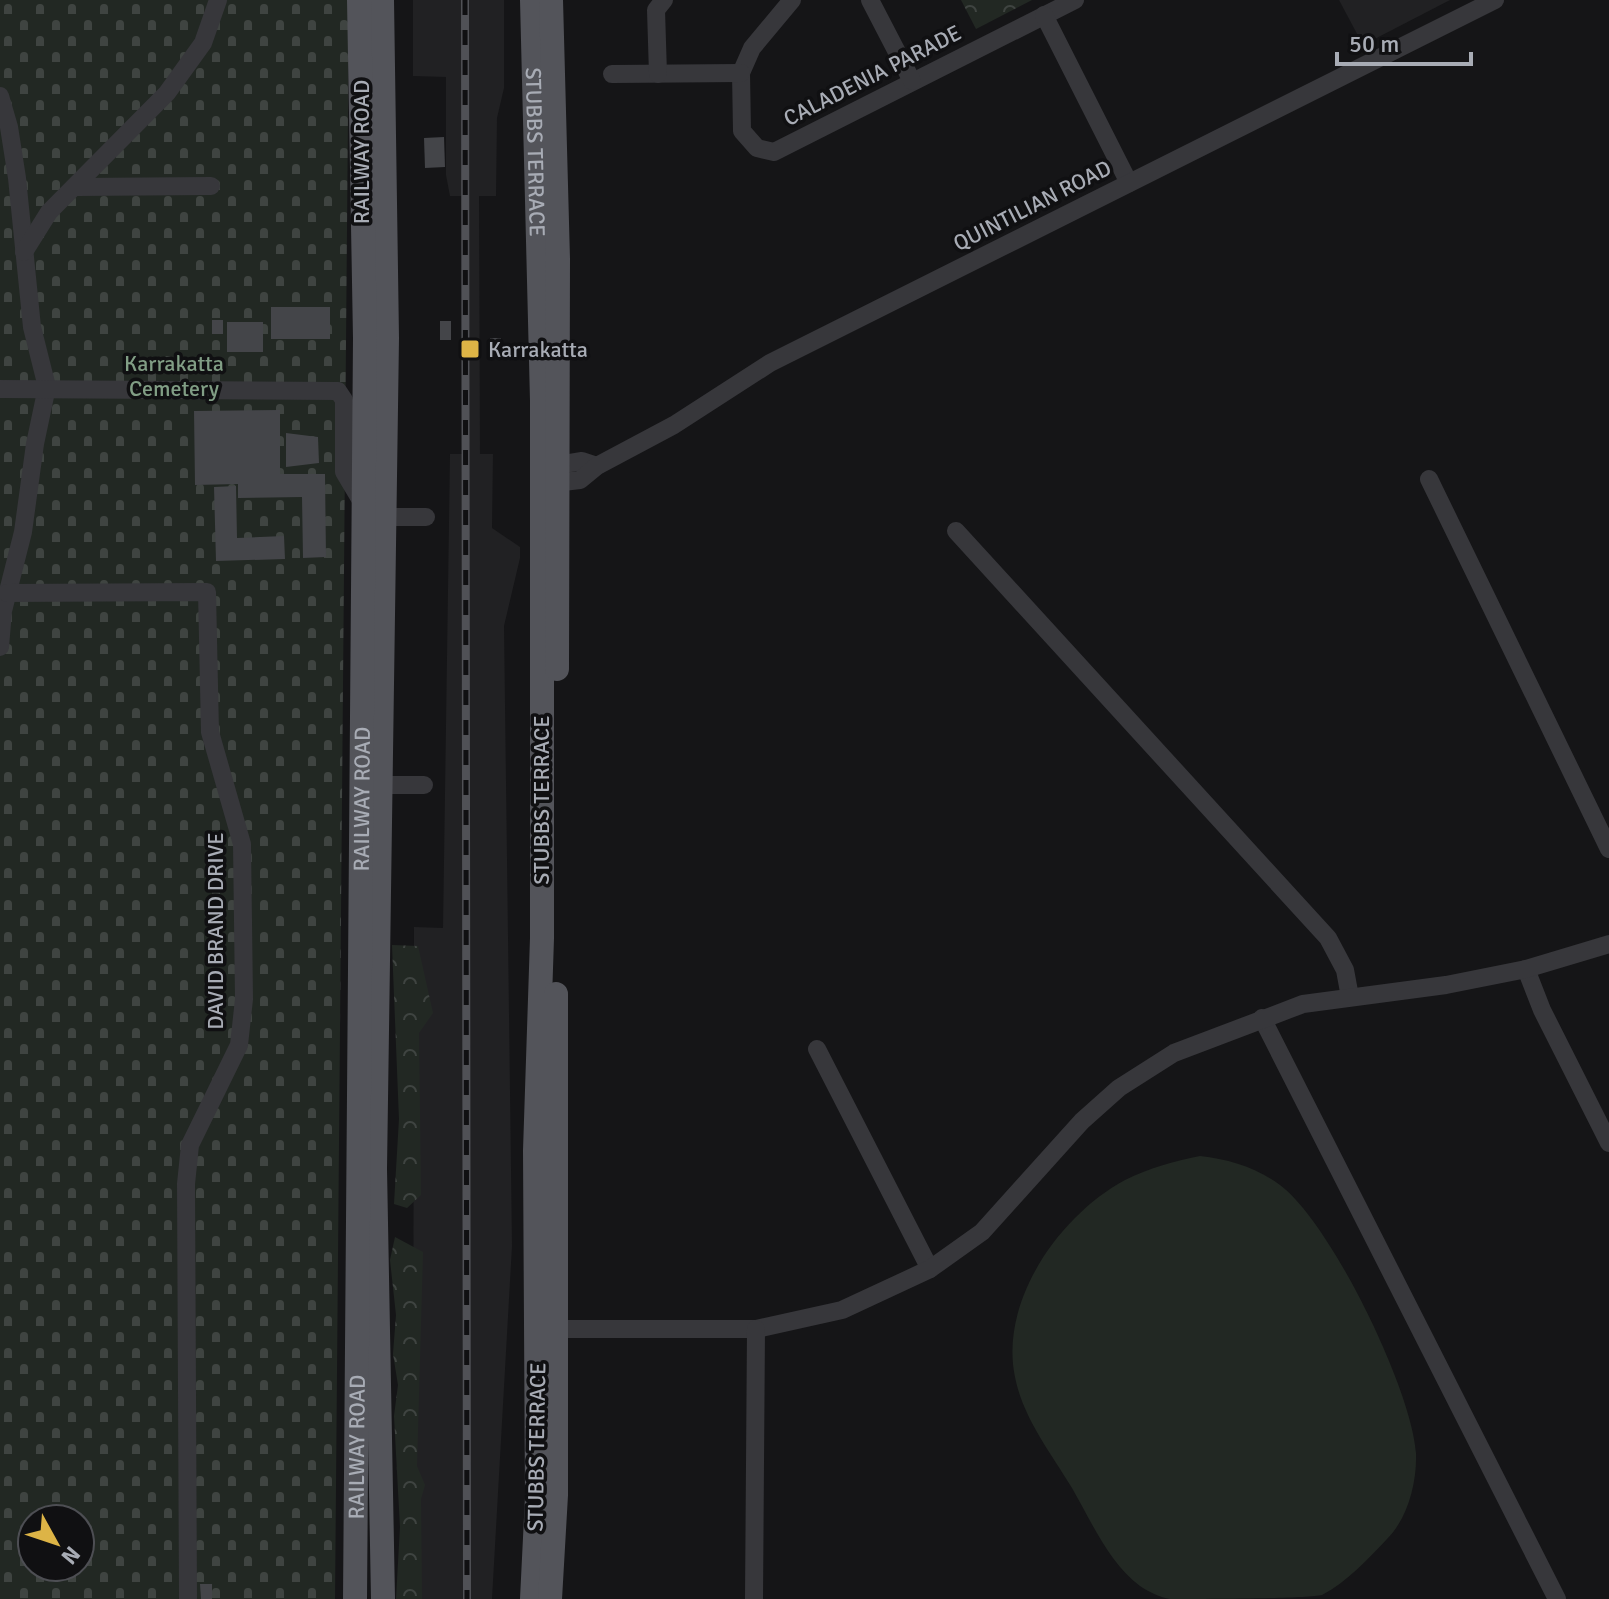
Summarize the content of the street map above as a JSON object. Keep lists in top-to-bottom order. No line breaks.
{"streets":{"main road":["RAILWAY ROAD","STUBBS TERRACE"],"street":["CALADENIA PARADE","QUINTILIAN ROAD","DAVID BRAND DRIVE"]},"crossings":[["STUBBS TERRACE","QUINTILIAN ROAD"]],"parks":["Karrakatta Cemetery"],"places":{"transit":["Karrakatta"]},"scale_bar":"50 m","north":"bottom right"}
